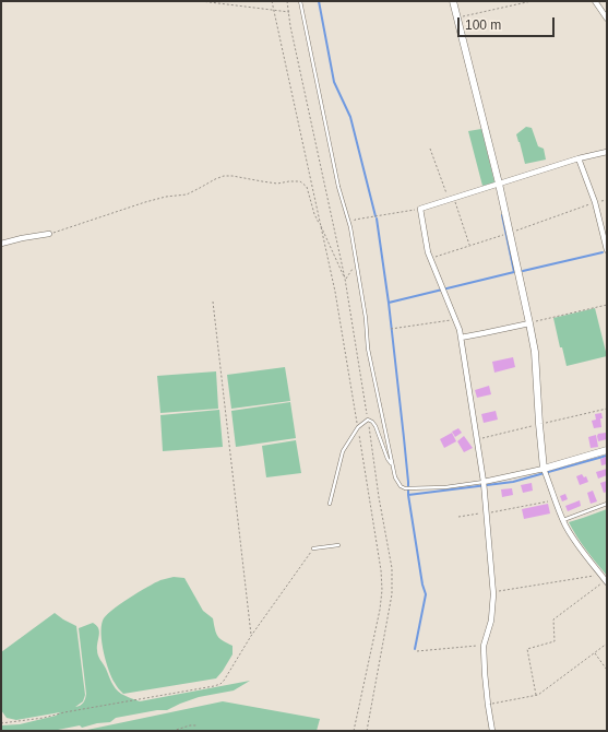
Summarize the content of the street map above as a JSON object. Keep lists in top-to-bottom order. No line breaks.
{"scale_bar":"100 m"}
